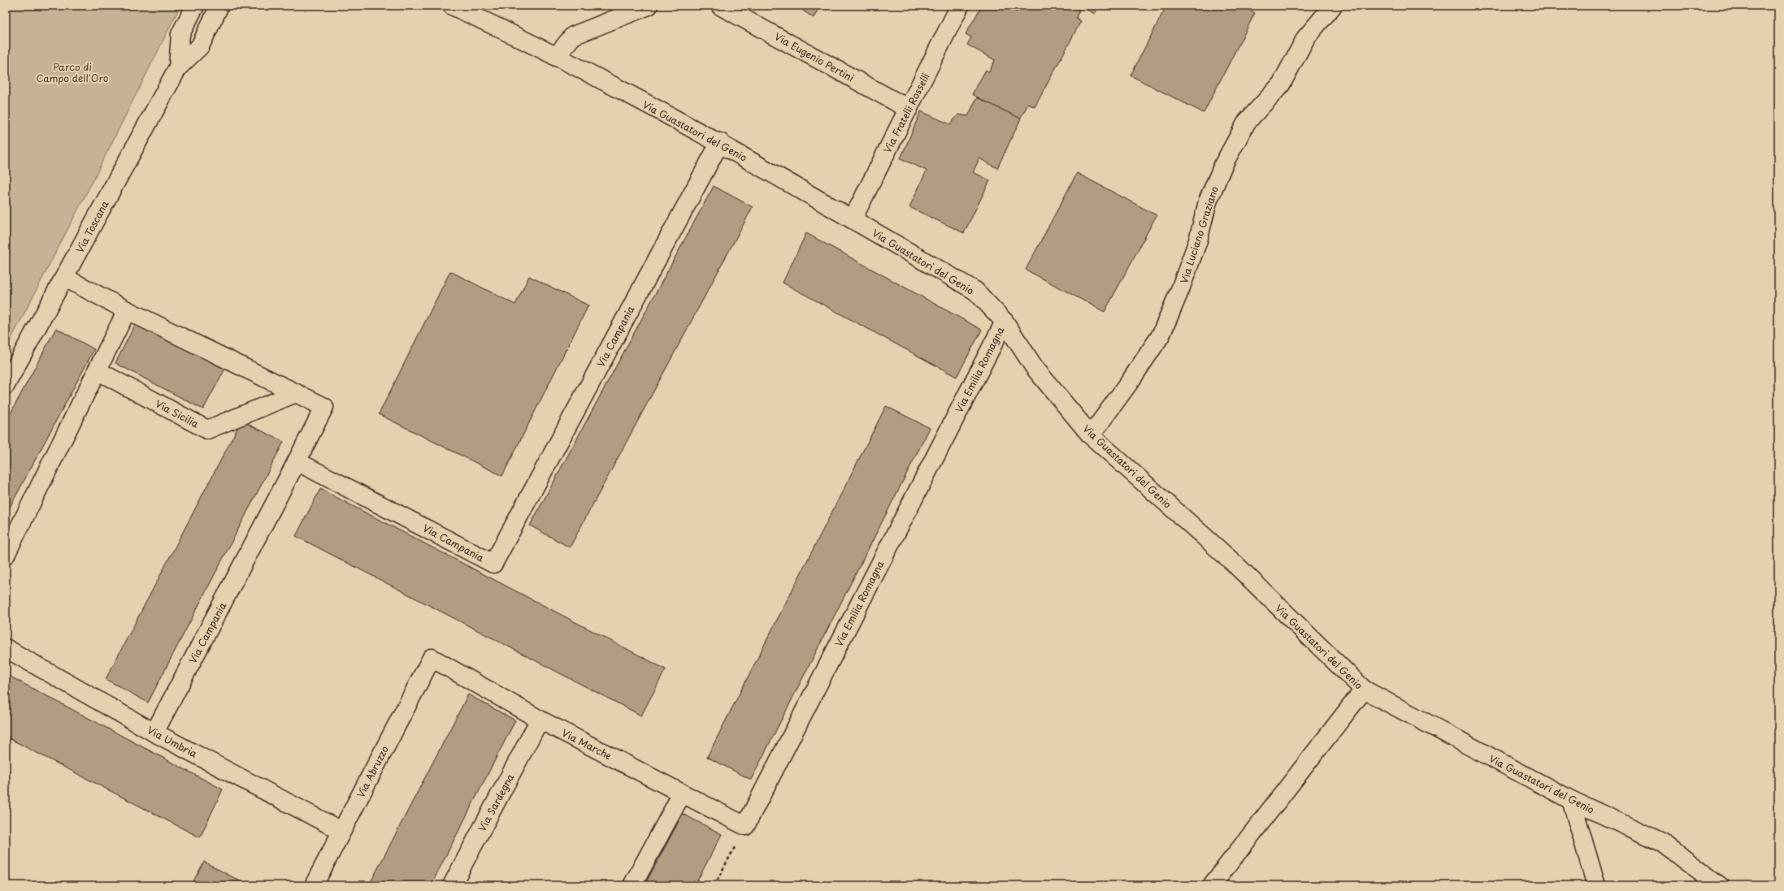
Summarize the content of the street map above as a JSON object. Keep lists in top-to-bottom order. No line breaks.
{"streets":{"street":["Via Eugenio Pertini","Via Fratelli Rosselli","Via Guastatori del Genio","Via Toscana","Via Luciano Graziano","Via Campania","Via Emilia Romagna","Via Sicilia","Via Umbria","Via Marche","Via Abruzzo","Via Sardegna"]},"crossings":[["Via Eugenio Pertini","Via Fratelli Rosselli"],["Via Fratelli Rosselli","Via Guastatori del Genio"],["Via Guastatori del Genio","Via Luciano Graziano"],["Via Guastatori del Genio","Via Campania"],["Via Guastatori del Genio","Via Emilia Romagna"],["Via Campania","Via Umbria"],["Via Emilia Romagna","Via Marche"],["Via Umbria","Via Abruzzo"],["Via Marche","Via Abruzzo"],["Via Marche","Via Sardegna"]],"parks":["Parco di Campo dell'Oro"]}
